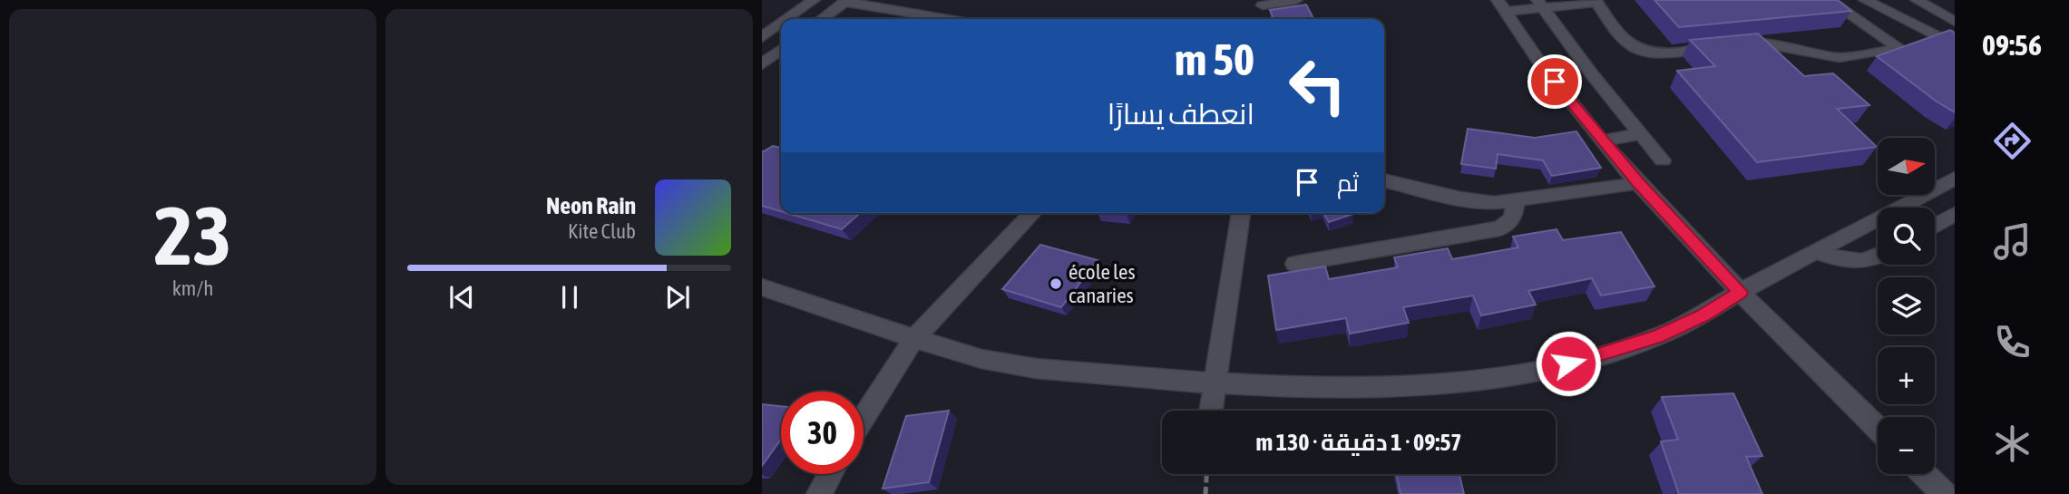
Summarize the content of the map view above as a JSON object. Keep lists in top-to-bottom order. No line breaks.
{"places":["école les canaries"],"north":"right","page":{"tabs":"09:56","tile":["23","km/h"],"turn":["50 m","انعطف يسارًا"],"map_buttons":["+","−"],"then":"ثم","song":["Neon Rain","Kite Club"],"limit":"30","trip":"09:57 · 1 دقيقة · 130 m"}}
